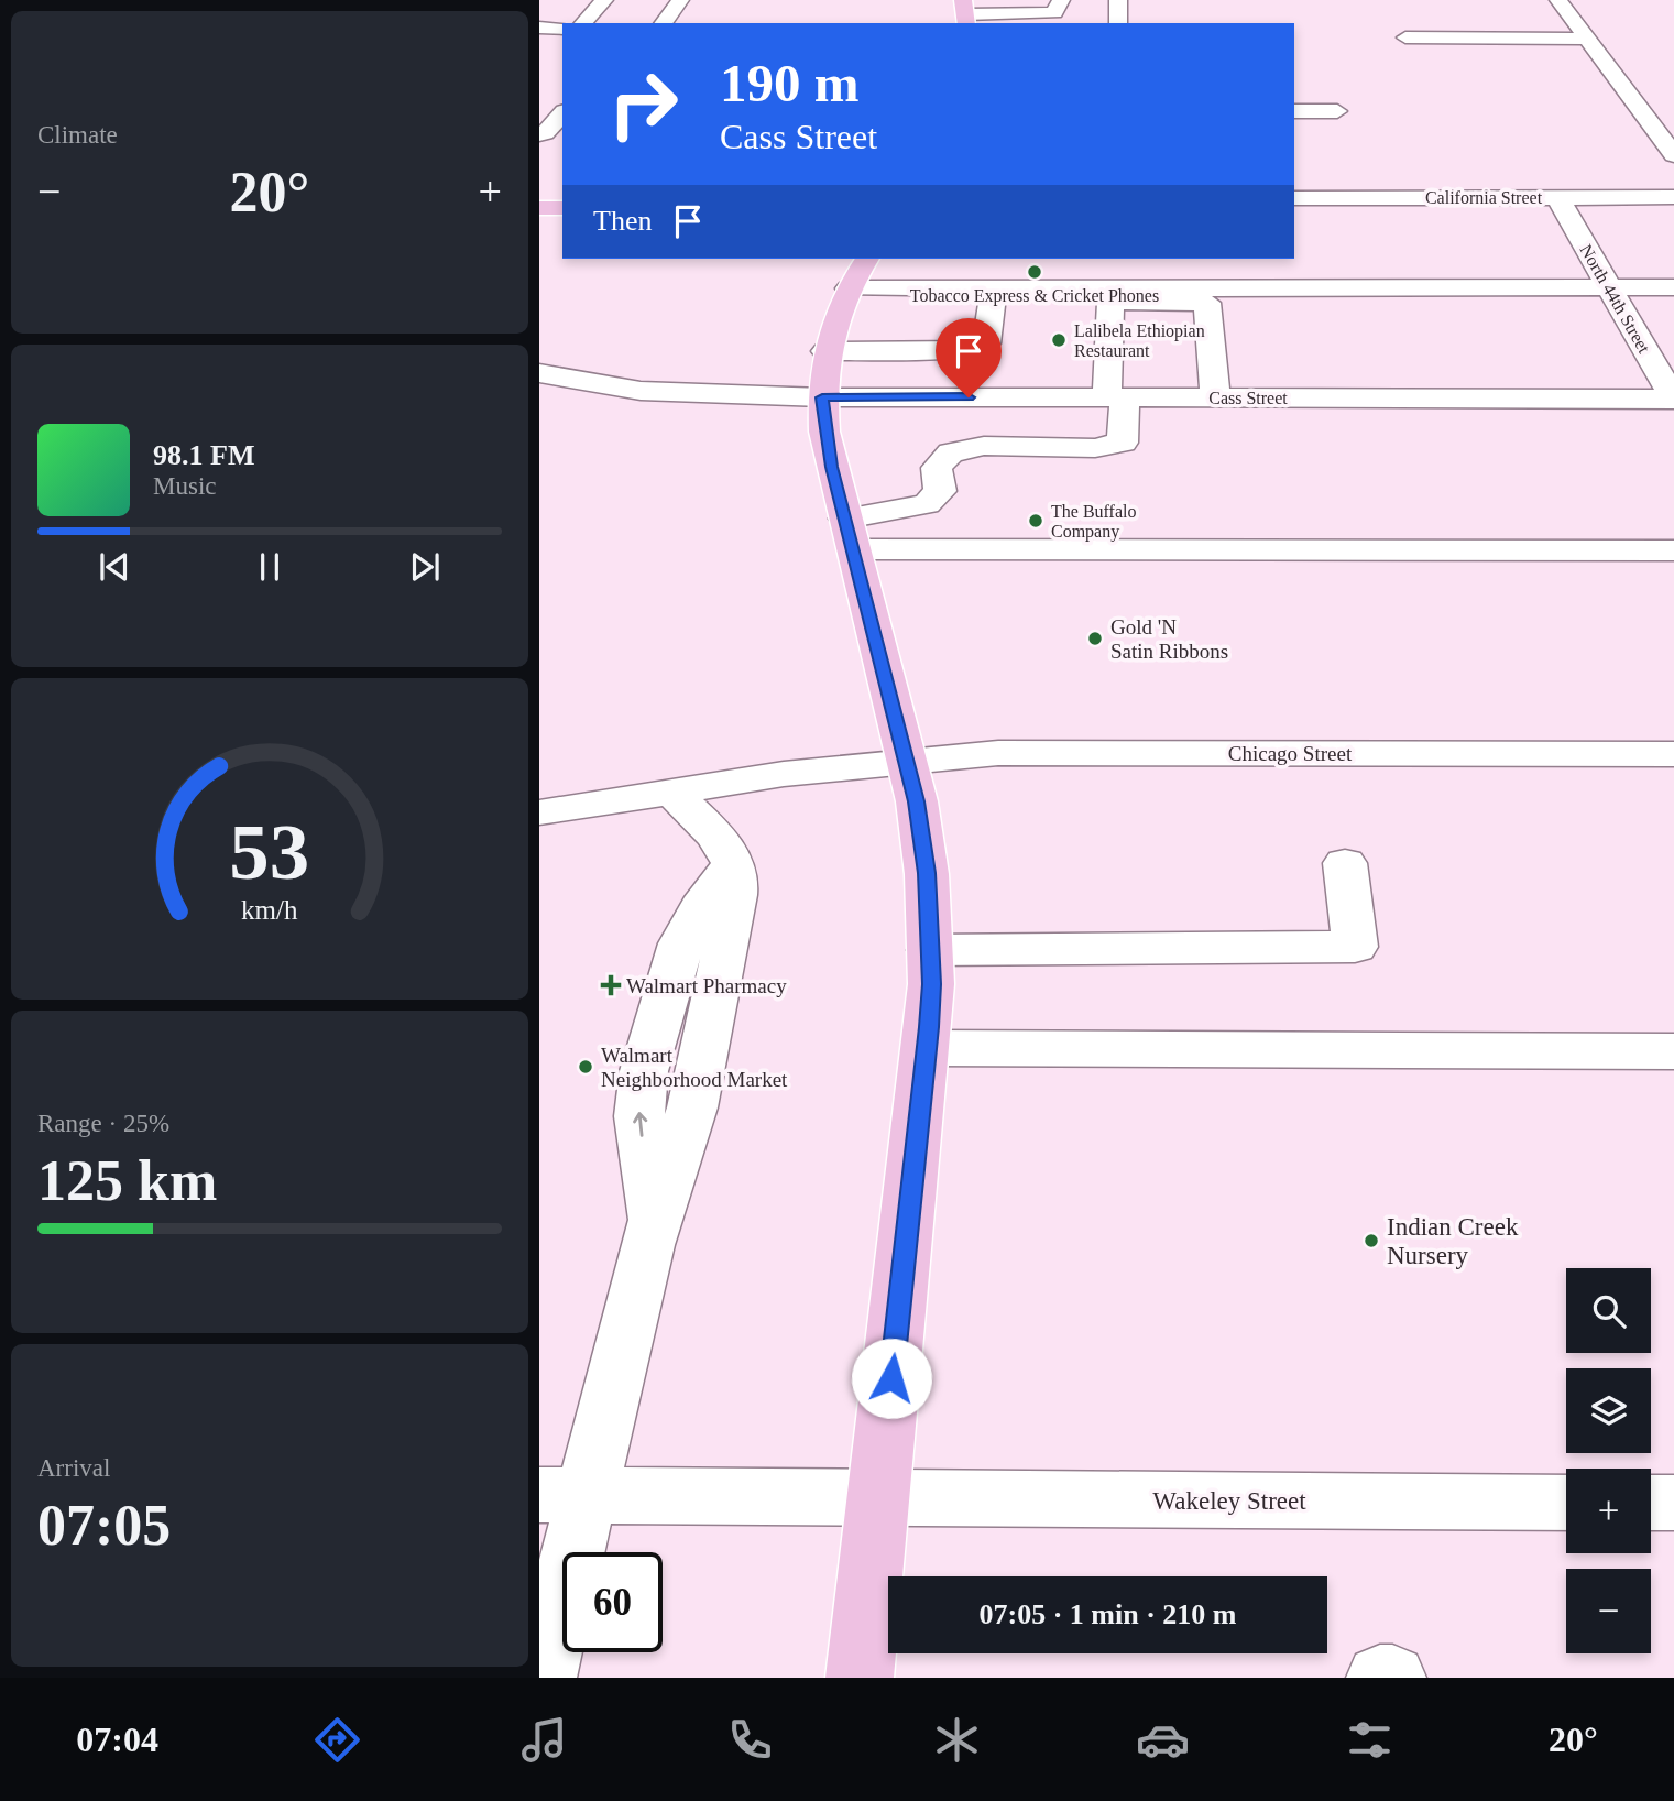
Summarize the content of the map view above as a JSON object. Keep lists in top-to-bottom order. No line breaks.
{"streets":{"street":["California Street","North 44th Street","Cass Street","Chicago Street","Wakeley Street"]},"crossings":[["California Street","North 44th Street"],["North 44th Street","Cass Street"]],"places":{"other":["Tobacco Express & Cricket Phones","Lalibela Ethiopian Restaurant","The Buffalo Company","Gold 'N Satin Ribbons","Walmart Neighborhood Market","Indian Creek Nursery"],"health":["Walmart Pharmacy"]},"page":{"tile":["Climate",["Range · 25%","125 km"],["Arrival","07:05"]],"turn":["190 m","Cass Street"],"heat":["−","20°","+"],"then":"Then","song":["98.1 FM","Music"],"map_buttons":["+","−"],"limit":"60","trip":"07:05 · 1 min · 210 m","tabs":["07:04","20°"],"gauge":["53","km/h"]}}
